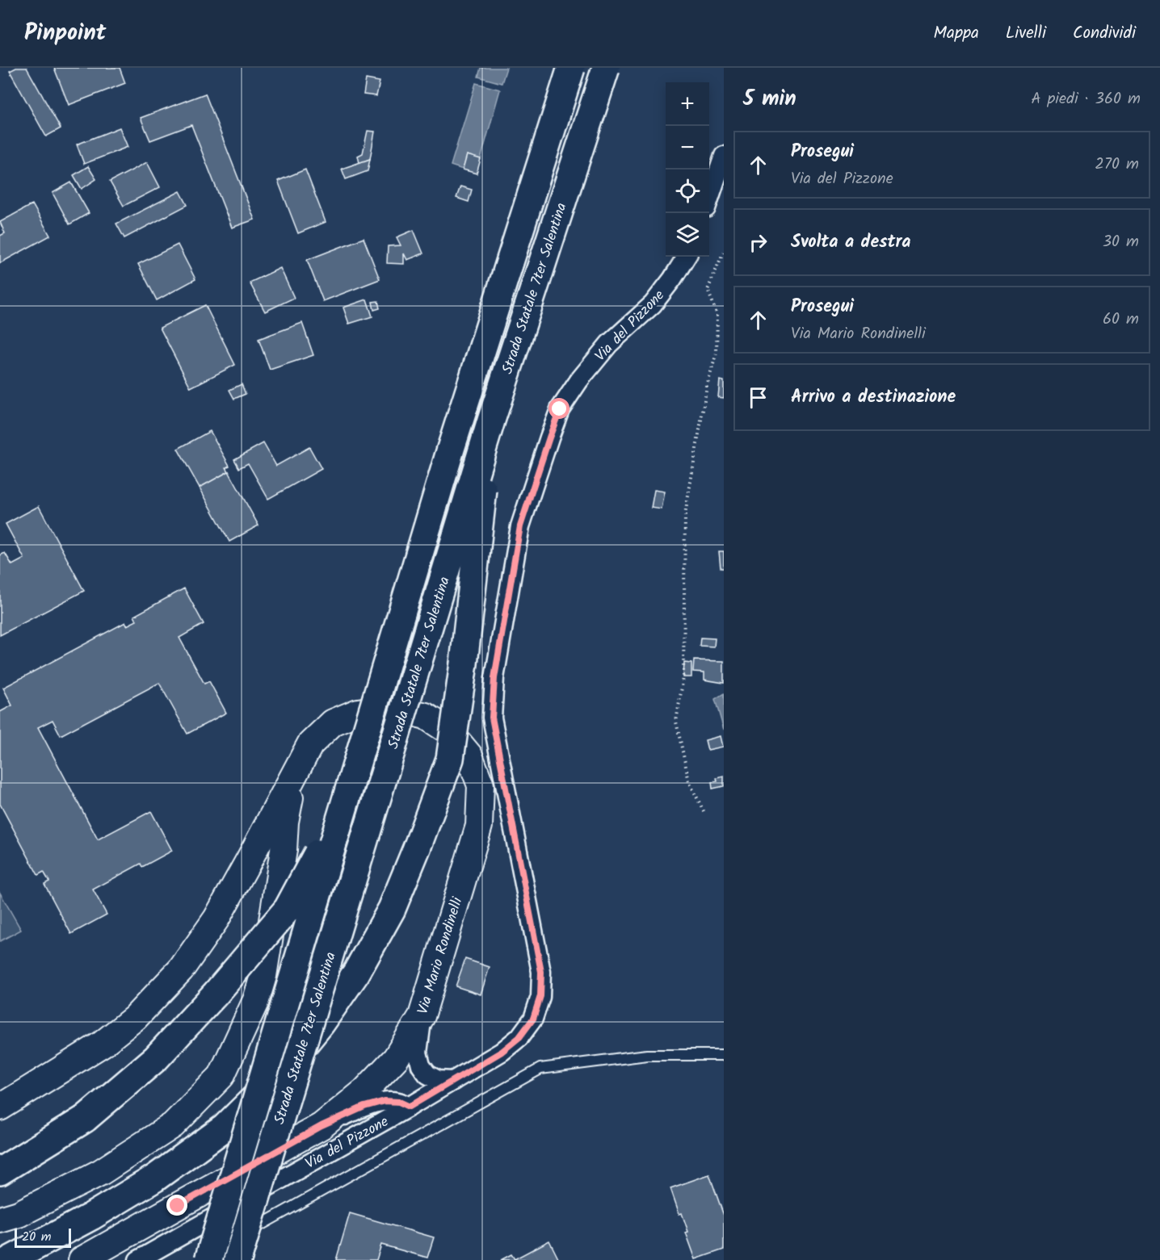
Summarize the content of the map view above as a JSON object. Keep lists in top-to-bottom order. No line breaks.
{"streets":{"highway":["Strada Statale 7ter Salentina"],"main road":["Via Mario Rondinelli"],"street":["Via del Pizzone"]},"scale_bar":"20 m","page":{"header":"Pinpoint","nav":["Mappa","Livelli","Condividi"],"heading":["5 min","A piedi · 360 m"],"map_buttons":["+","−"],"list":[["Prosegui","Via del Pizzone","270 m"],["Svolta a destra","30 m"],["Prosegui","Via Mario Rondinelli","60 m"],"Arrivo a destinazione"],"scale":"20 m"}}
